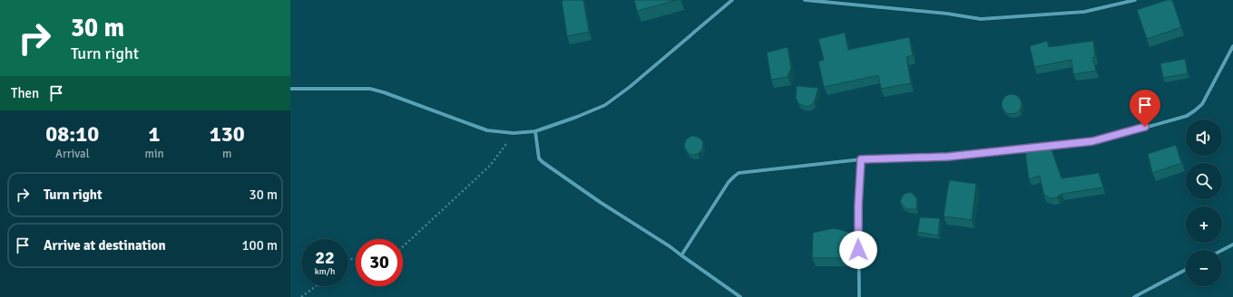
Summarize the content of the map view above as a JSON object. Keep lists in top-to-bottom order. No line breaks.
{"page":{"turn":["30 m","Turn right"],"then":"Then","eta":["08:10","Arrival","1","min","130","m"],"map_buttons":["+","−"],"list":[{"name":"Turn right","value":"30 m"},{"name":"Arrive at destination","value":"100 m"}],"speed":"22 km/h","limit":"30"}}
